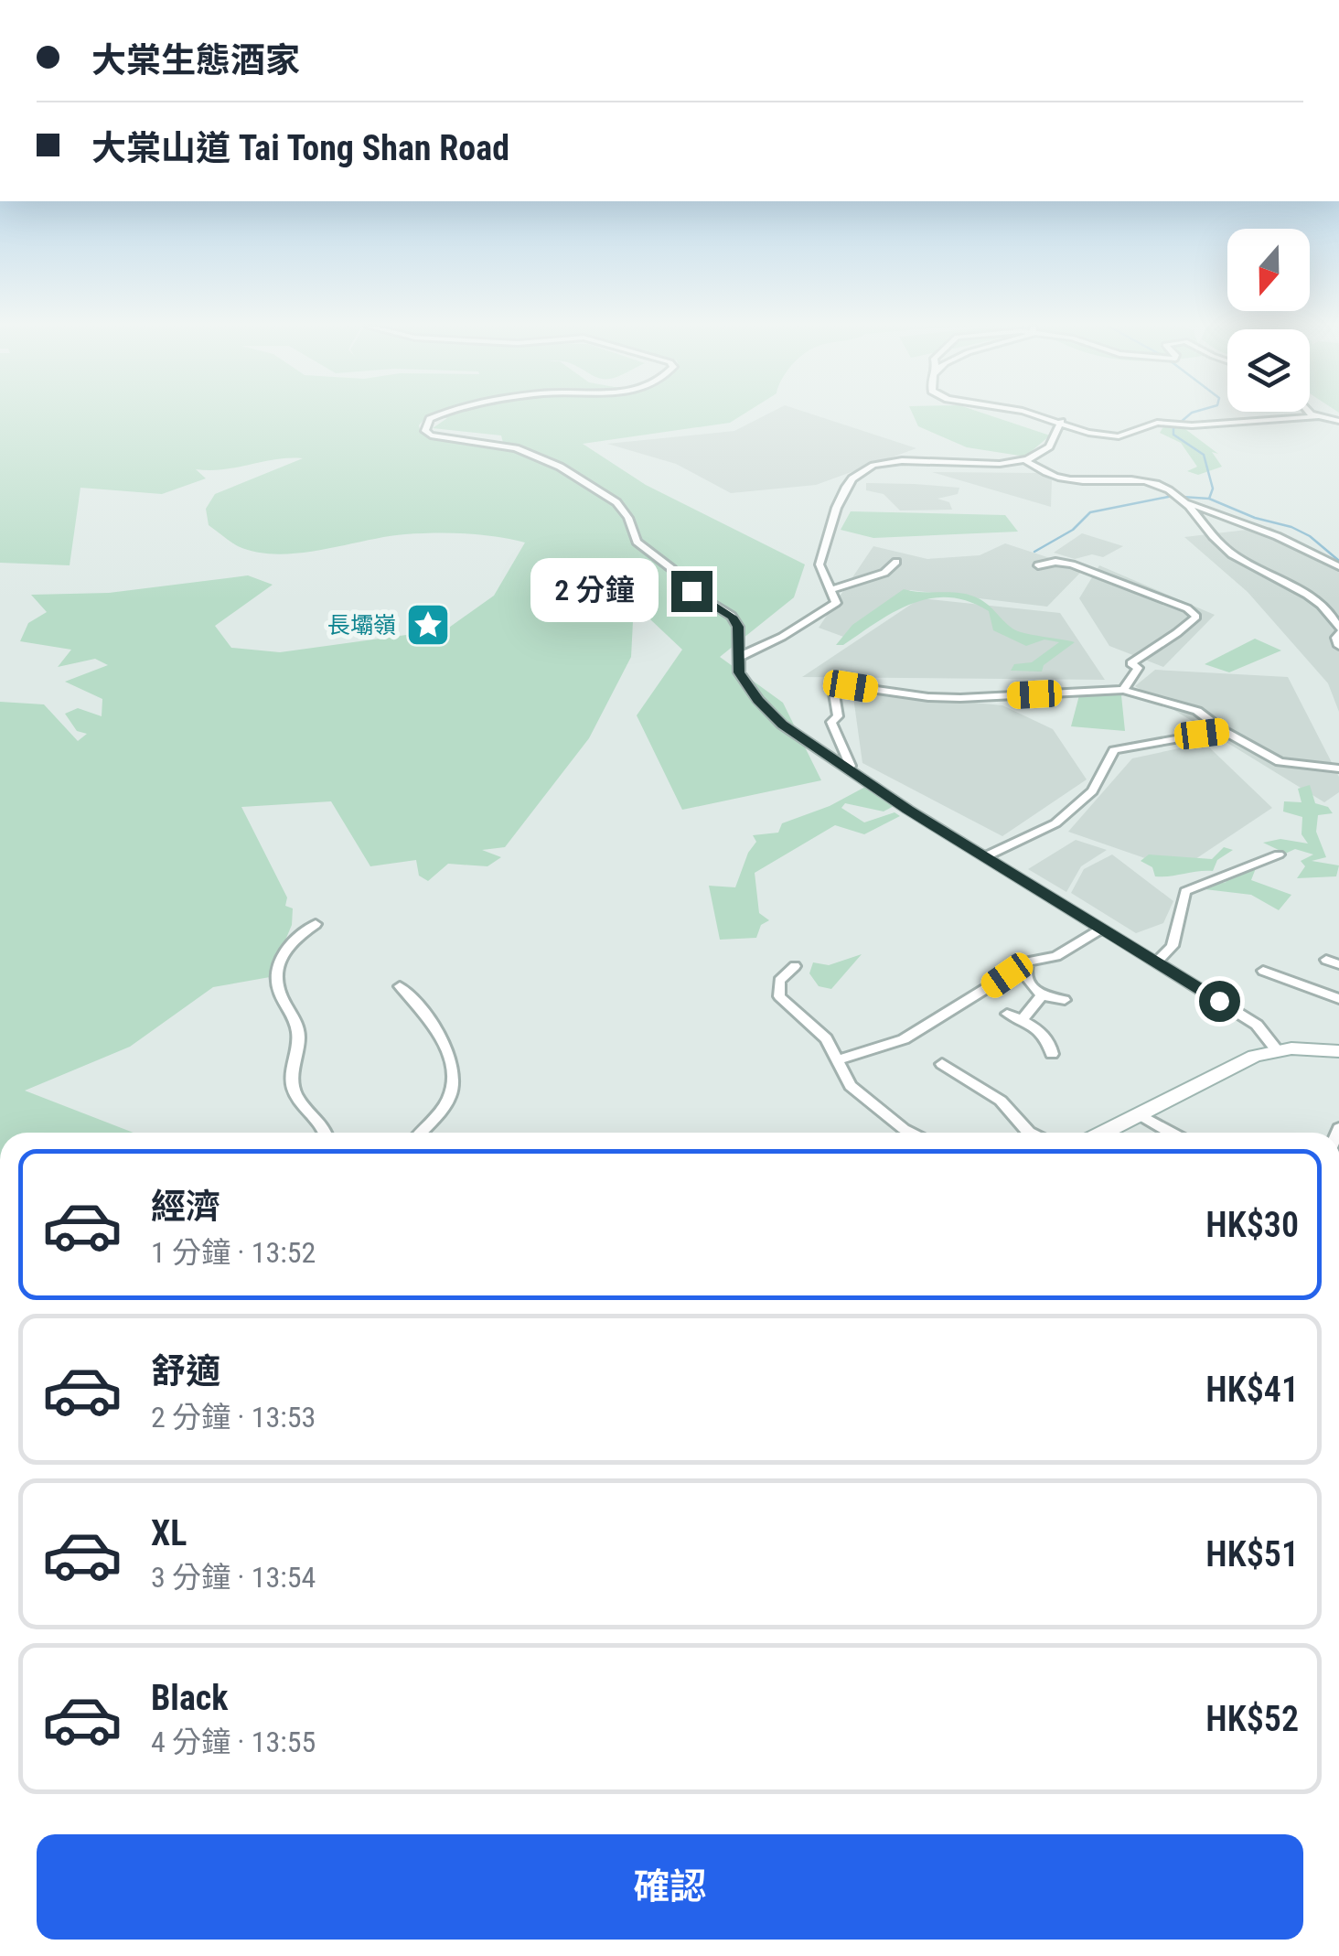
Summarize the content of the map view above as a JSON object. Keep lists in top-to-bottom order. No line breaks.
{"places":{"place":["長壩嶺"]},"north":"bottom","page":{"banner":["大棠生態酒家","大棠山道 Tai Tong Shan Road"],"bubble":"2 分鐘","list":[{"name":"經濟","note":"1 分鐘 · 13:52","value":"HK$30"},{"name":"舒適","note":"2 分鐘 · 13:53","value":"HK$41"},{"name":"XL","note":"3 分鐘 · 13:54","value":"HK$51"},{"name":"Black","note":"4 分鐘 · 13:55","value":"HK$52"}],"buttons":"確認"}}
